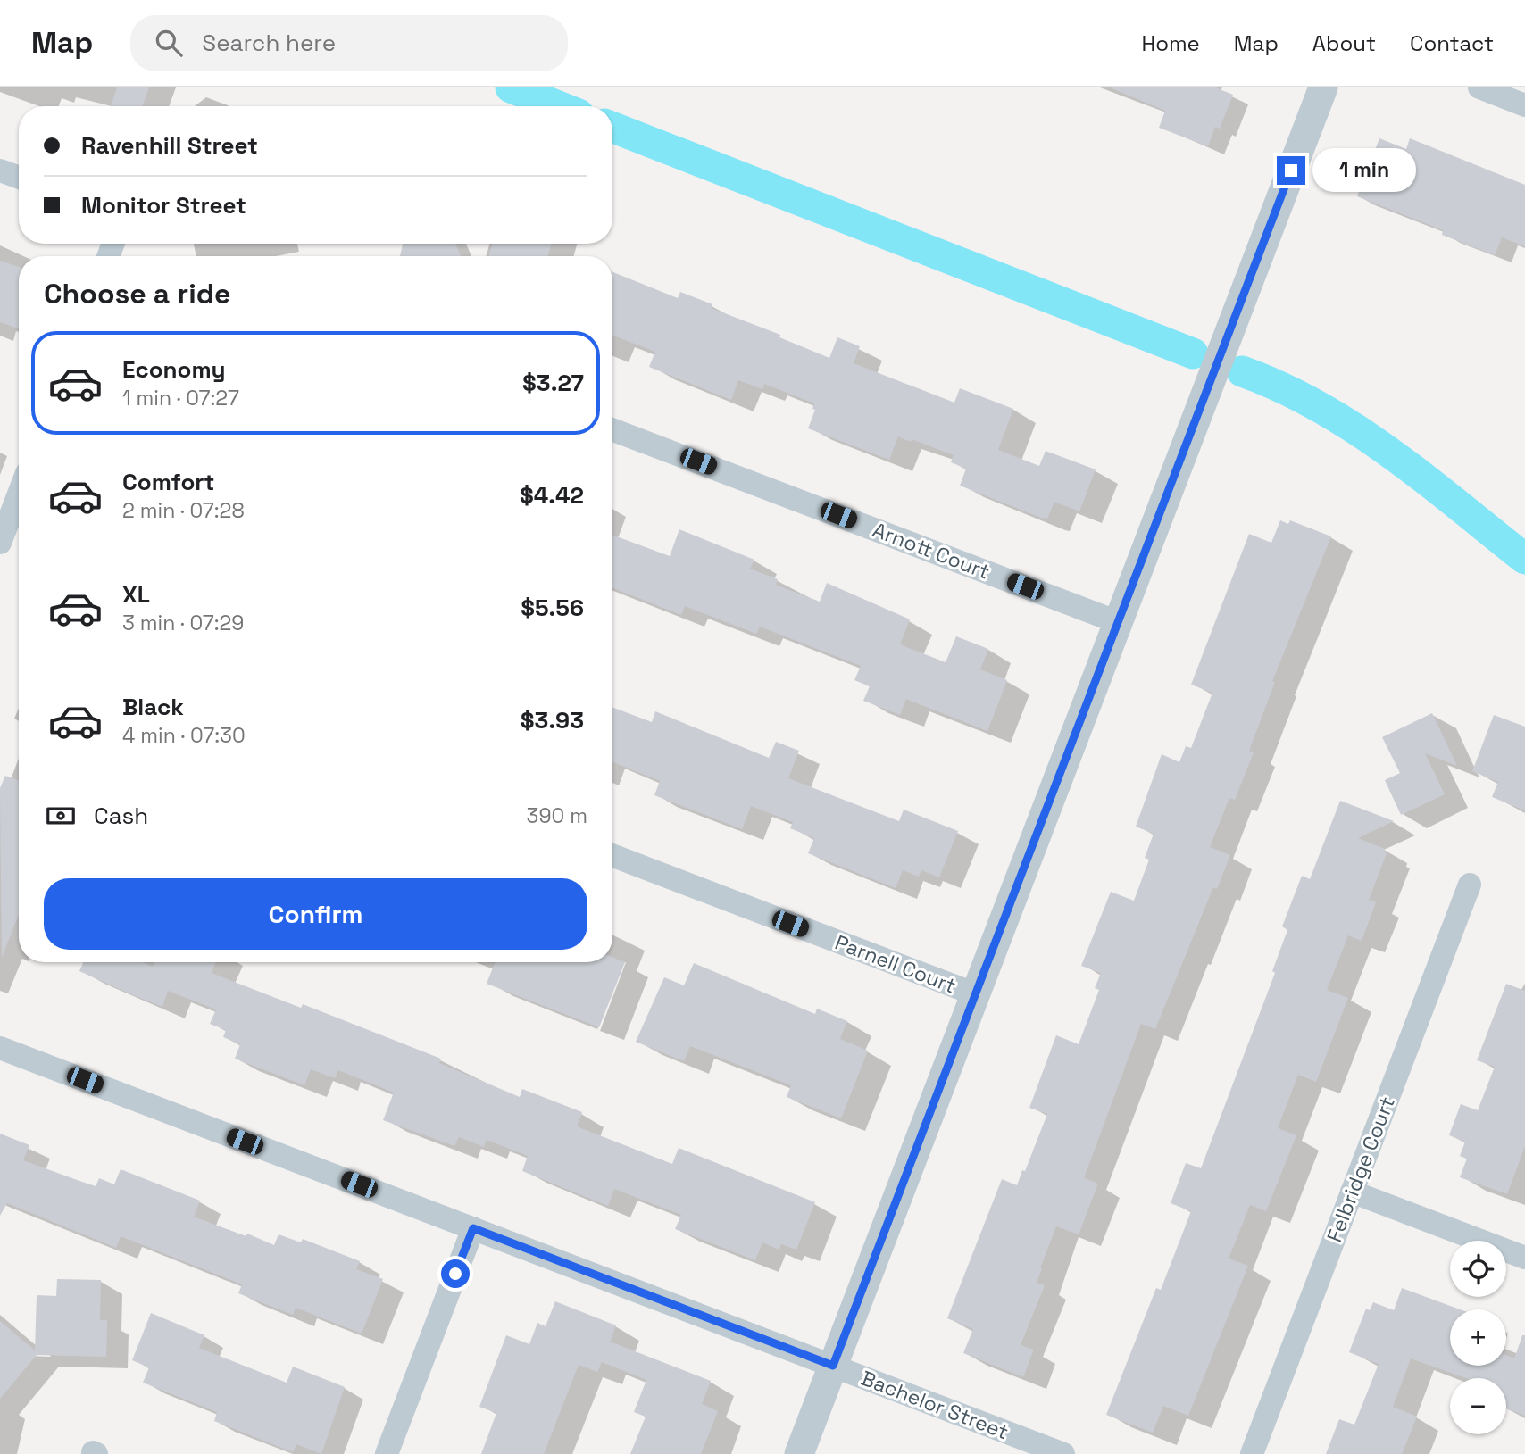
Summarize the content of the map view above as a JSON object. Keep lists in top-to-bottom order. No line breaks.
{"streets":{"street":["Arnott Court","Parnell Court","Felbridge Court","Bachelor Street"]},"page":{"header":"Map","search":"Search here","nav":["Home","Map","About","Contact"],"banner":["Ravenhill Street","Monitor Street"],"bubble":"1 min","heading":"Choose a ride","list":[{"name":"Economy","note":"1 min · 07:27","value":"$3.27"},{"name":"Comfort","note":"2 min · 07:28","value":"$4.42"},{"name":"XL","note":"3 min · 07:29","value":"$5.56"},{"name":"Black","note":"4 min · 07:30","value":"$3.93"}],"pay":["Cash","390 m"],"buttons":"Confirm","map_buttons":["+","−"]}}
